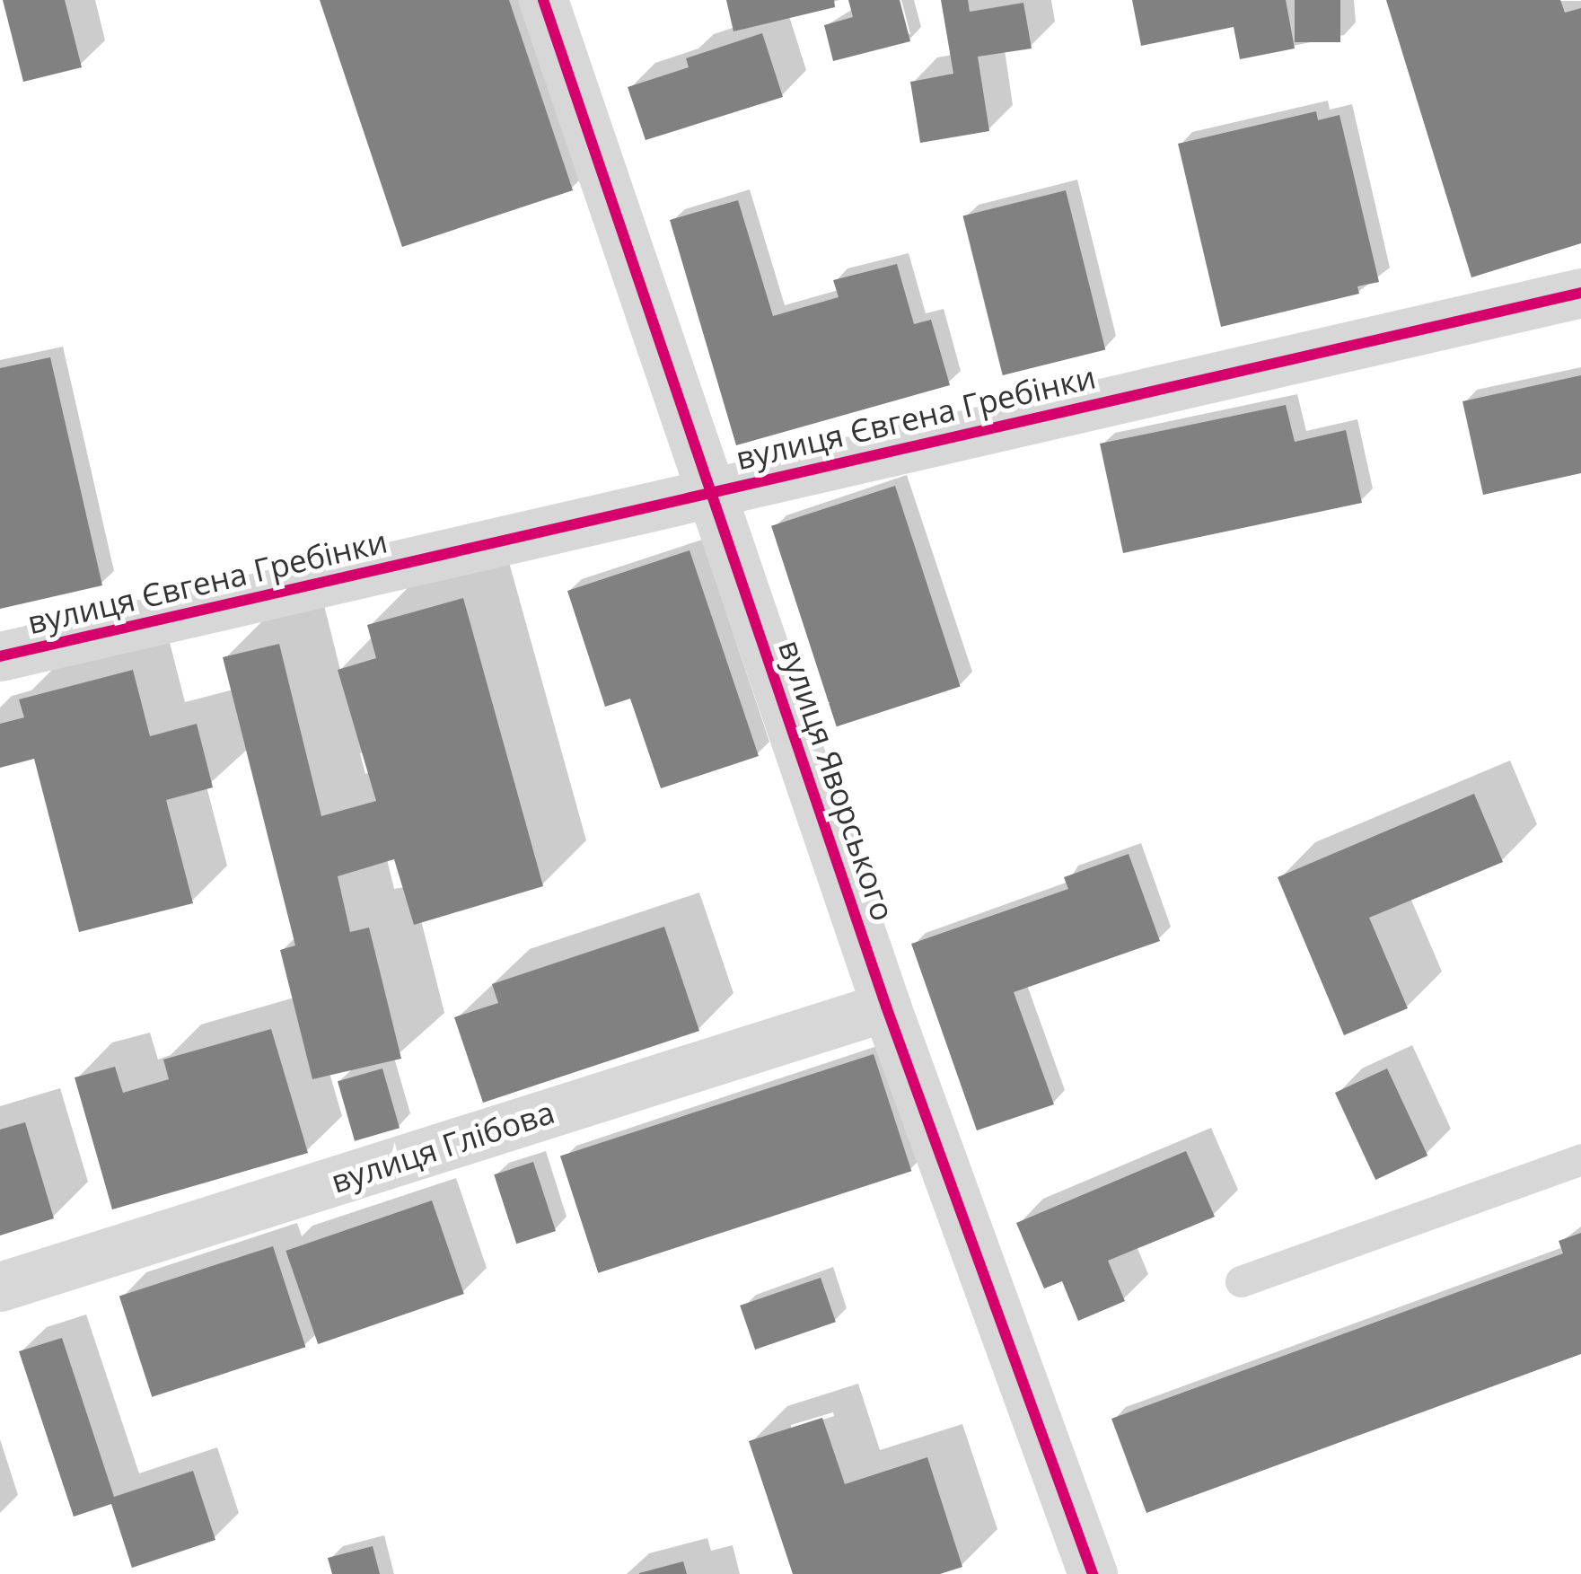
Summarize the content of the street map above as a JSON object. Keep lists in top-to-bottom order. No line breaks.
{"streets":{"street":["вулиця Євгена Гребінки","вулиця Яворського","вулиця Глібова"]},"crossings":[["вулиця Євгена Гребінки","вулиця Яворського"],["вулиця Яворського","вулиця Глібова"]]}
